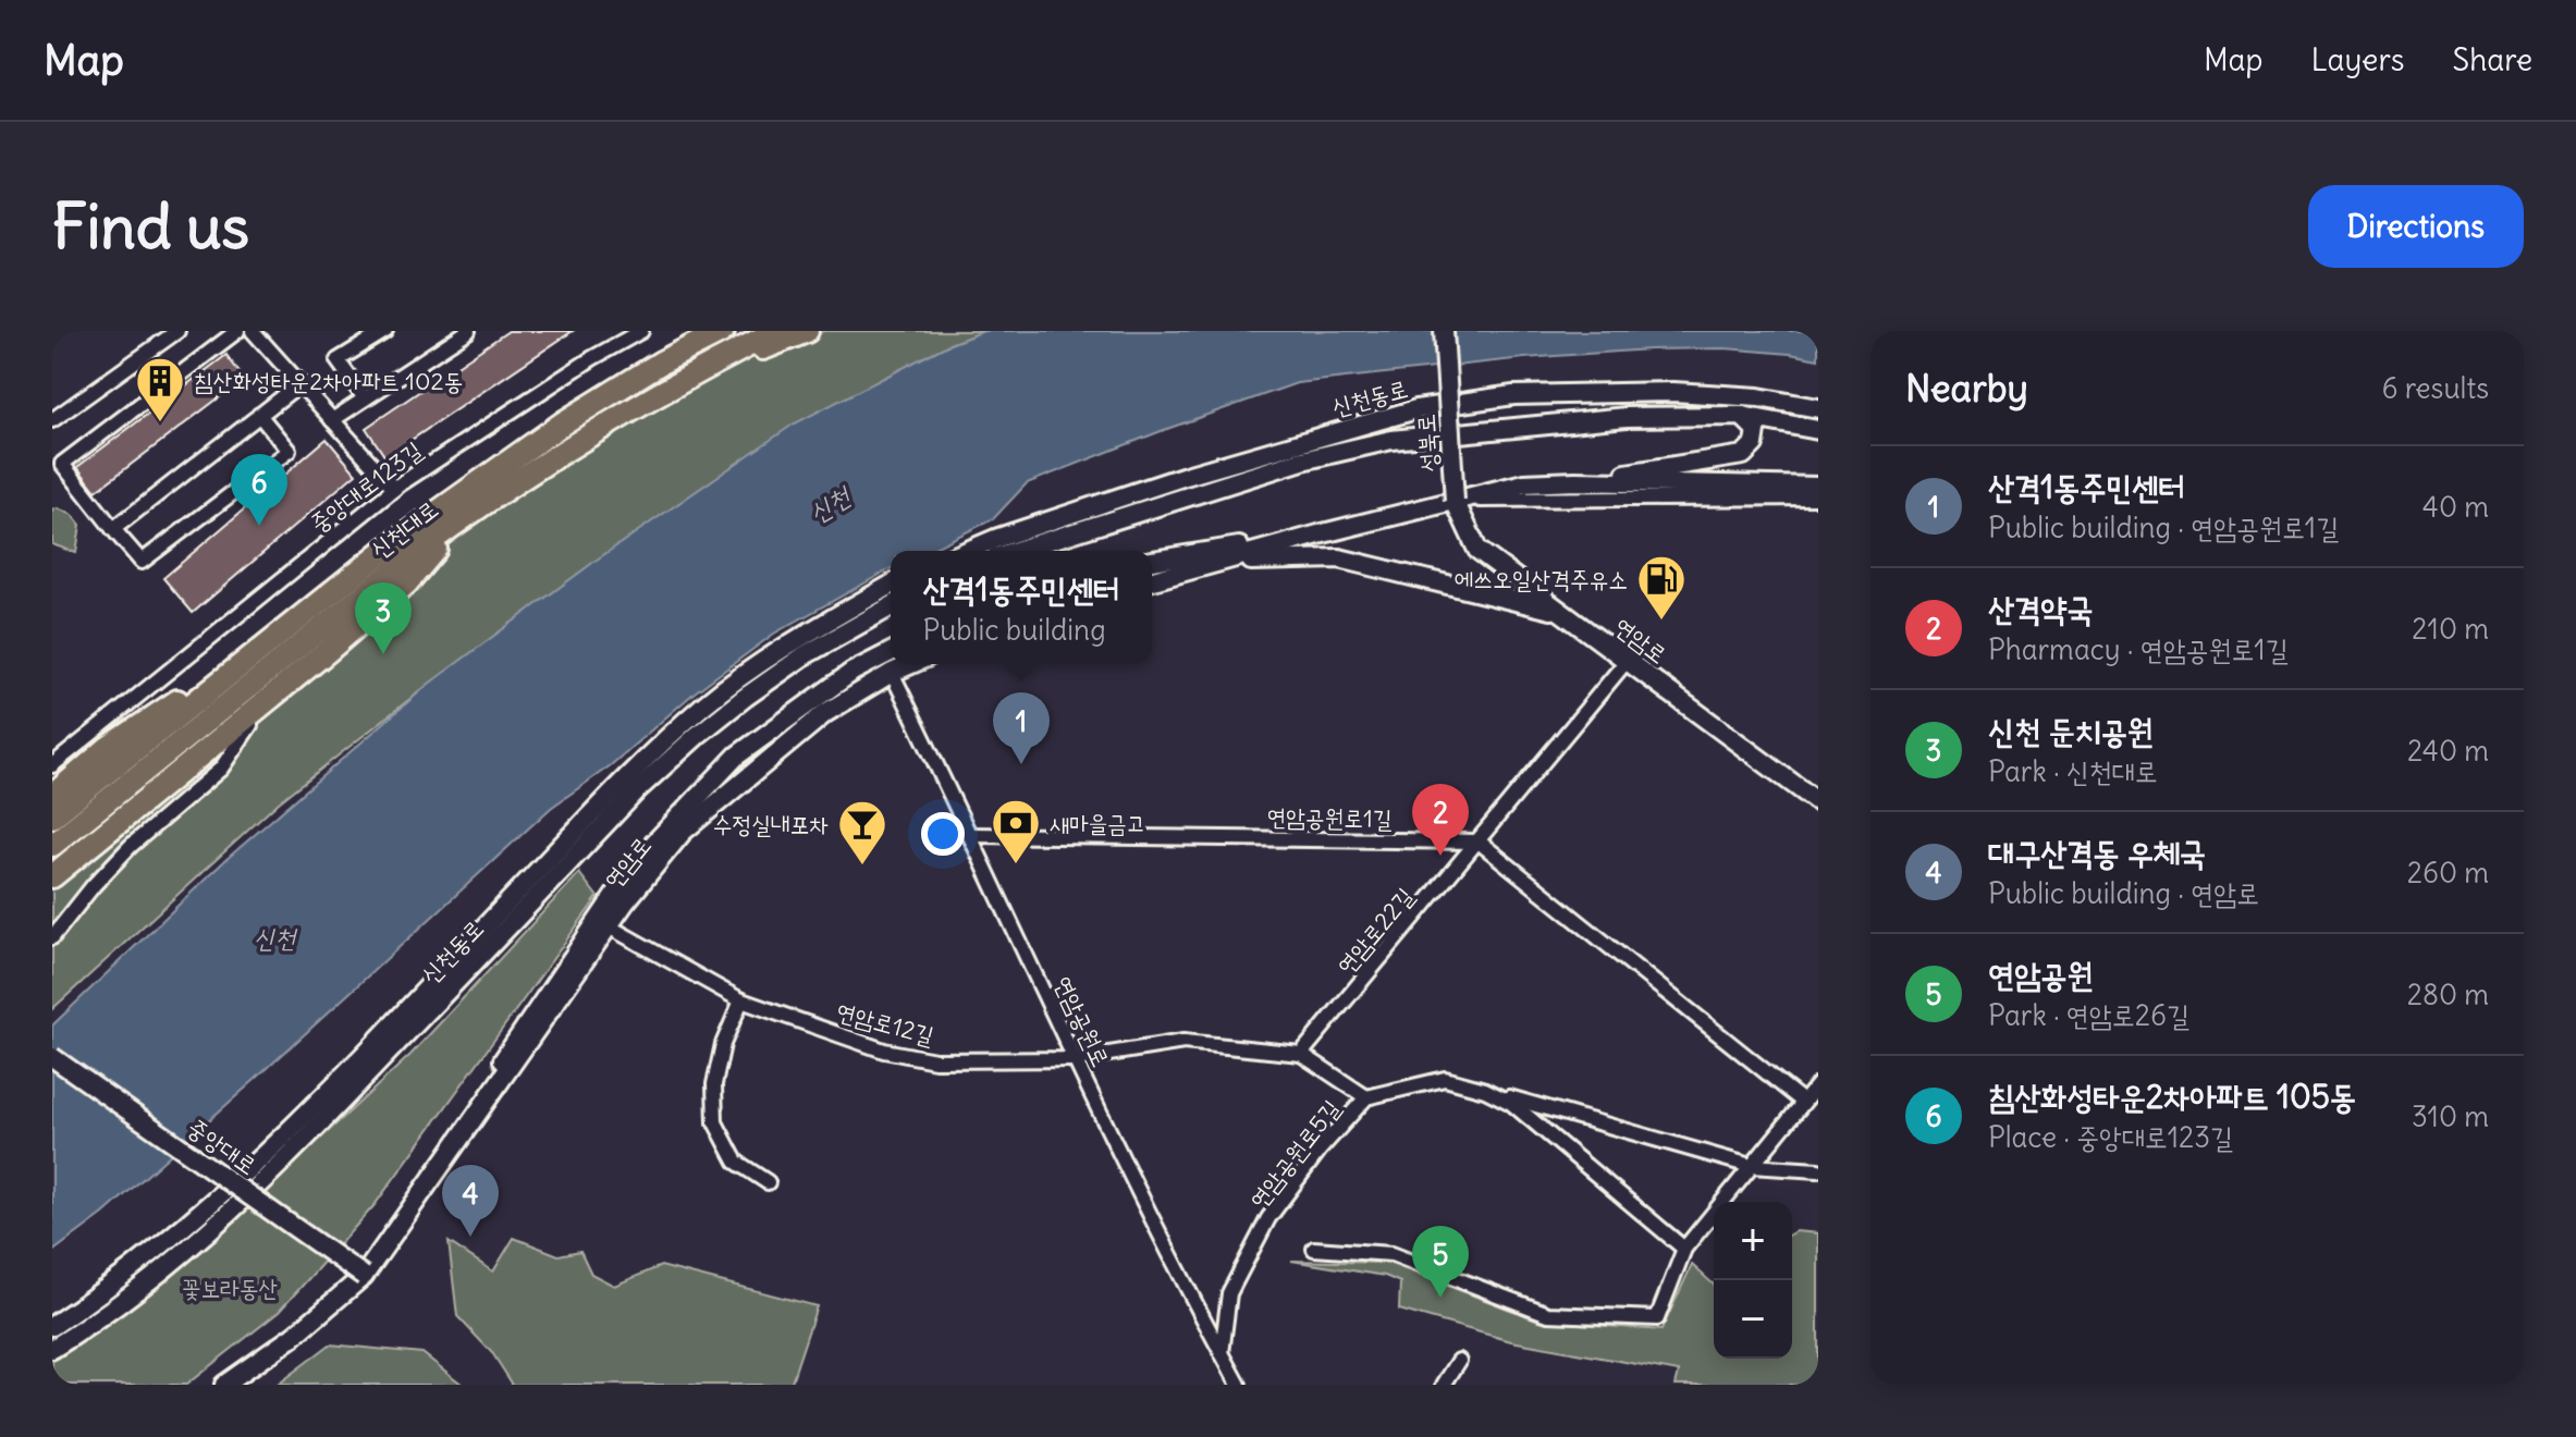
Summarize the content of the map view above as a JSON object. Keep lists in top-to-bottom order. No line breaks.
{"streets":{"highway":["신천대로"],"main road":["신천동로","성북로","연암로","중앙대로"],"street":["중앙대로123길","연암공원로1길","연암로22길","연암공원로","연암로12길","연암공원로5길"]},"crossings":[["성북로","연암로"],["연암로","연암로22길"],["연암로","연암공원로"],["연암로","연암로12길"],["연암로","중앙대로"],["연암공원로1길","연암로22길"],["연암공원로1길","연암공원로"],["연암공원로","연암로12길"],["연암공원로","연암공원로5길"]],"water":["신천"],"parks":["꽃보라동산"],"places":{"building":["침산화성타운2차아파트 102동"],"fuel station":["에쓰오일산격주유소"],"bank":["새마을금고"],"bar":["수정실내포차"]},"page":{"header":"Map","nav":["Map","Layers","Share"],"buttons":"Directions","title":"Find us","heading":["Nearby","6 results"],"list":[{"mark":"1","name":"산격1동주민센터","note":"Public building · 연암공원로1길","value":"40 m"},{"mark":"2","name":"산격약국","note":"Pharmacy · 연암공원로1길","value":"210 m"},{"mark":"3","name":"신천 둔치공원","note":"Park · 신천대로","value":"240 m"},{"mark":"4","name":"대구산격동 우체국","note":"Public building · 연암로","value":"260 m"},{"mark":"5","name":"연암공원","note":"Park · 연암로26길","value":"280 m"},{"mark":"6","name":"침산화성타운2차아파트 105동","note":"Place · 중앙대로123길","value":"310 m"}],"pins":["6","3","1","2","4","5"],"popup":["산격1동주민센터","Public building"],"map_buttons":["+","−"]}}
